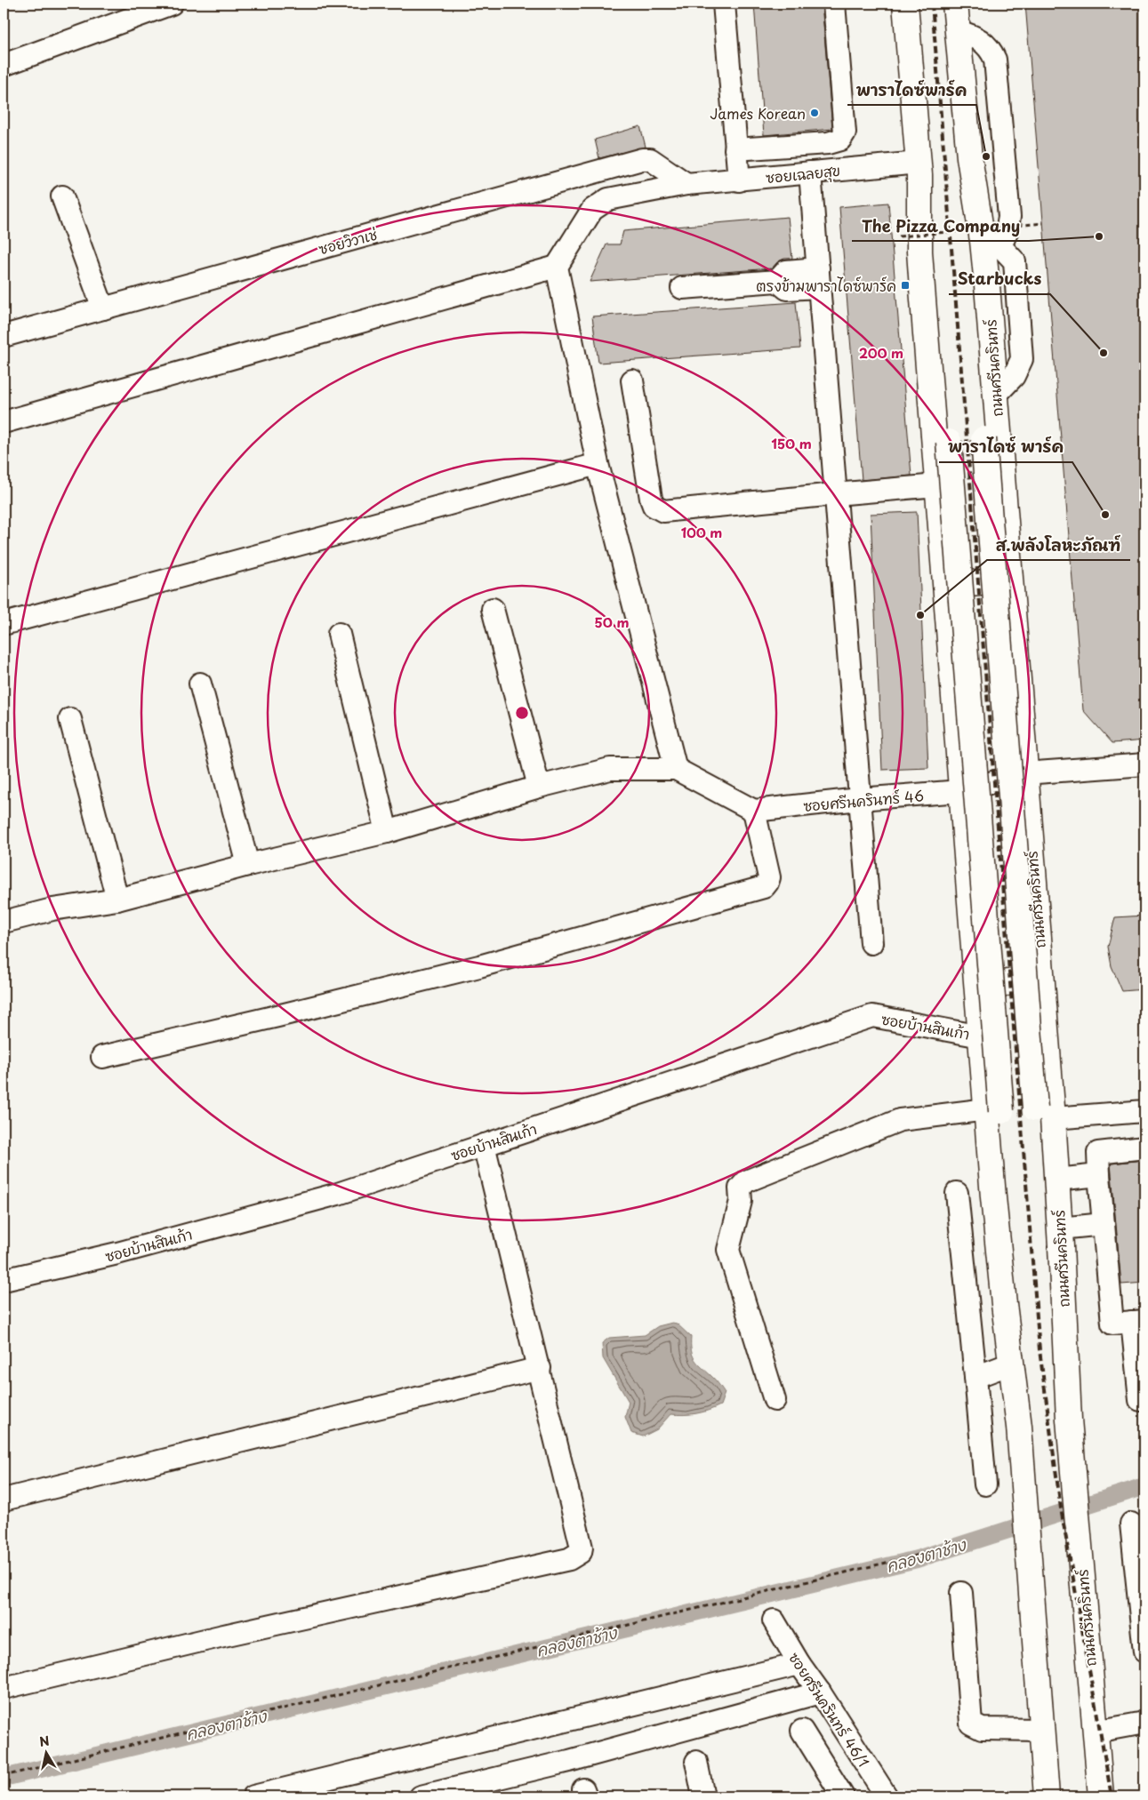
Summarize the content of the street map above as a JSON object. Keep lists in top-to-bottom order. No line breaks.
{"streets":{"main road":["ถนนศรีนครินทร์"],"street":["ซอยเฉลยสุข","ซอยวิวาเช่","ซอยศรีนครินทร์ 46","ซอยบ้านสินเก้า","ซอยศรีนครินทร์ 46/1"]},"crossings":[["ซอยเฉลยสุข","ซอยวิวาเช่"],["ถนนศรีนครินทร์","ซอยศรีนครินทร์ 46"]],"water":["คลองตาช้าง"],"places":{"other":["James Korean","พาราไดซ์พาร์ค","The Pizza Company","Starbucks","พาราไดซ์ พาร์ค","ส.พลังโลหะภัณฑ์"],"transit":["ตรงข้ามพาราไดซ์พาร์ค"]},"north":"top","rings":["200 m","150 m","100 m","50 m"]}
